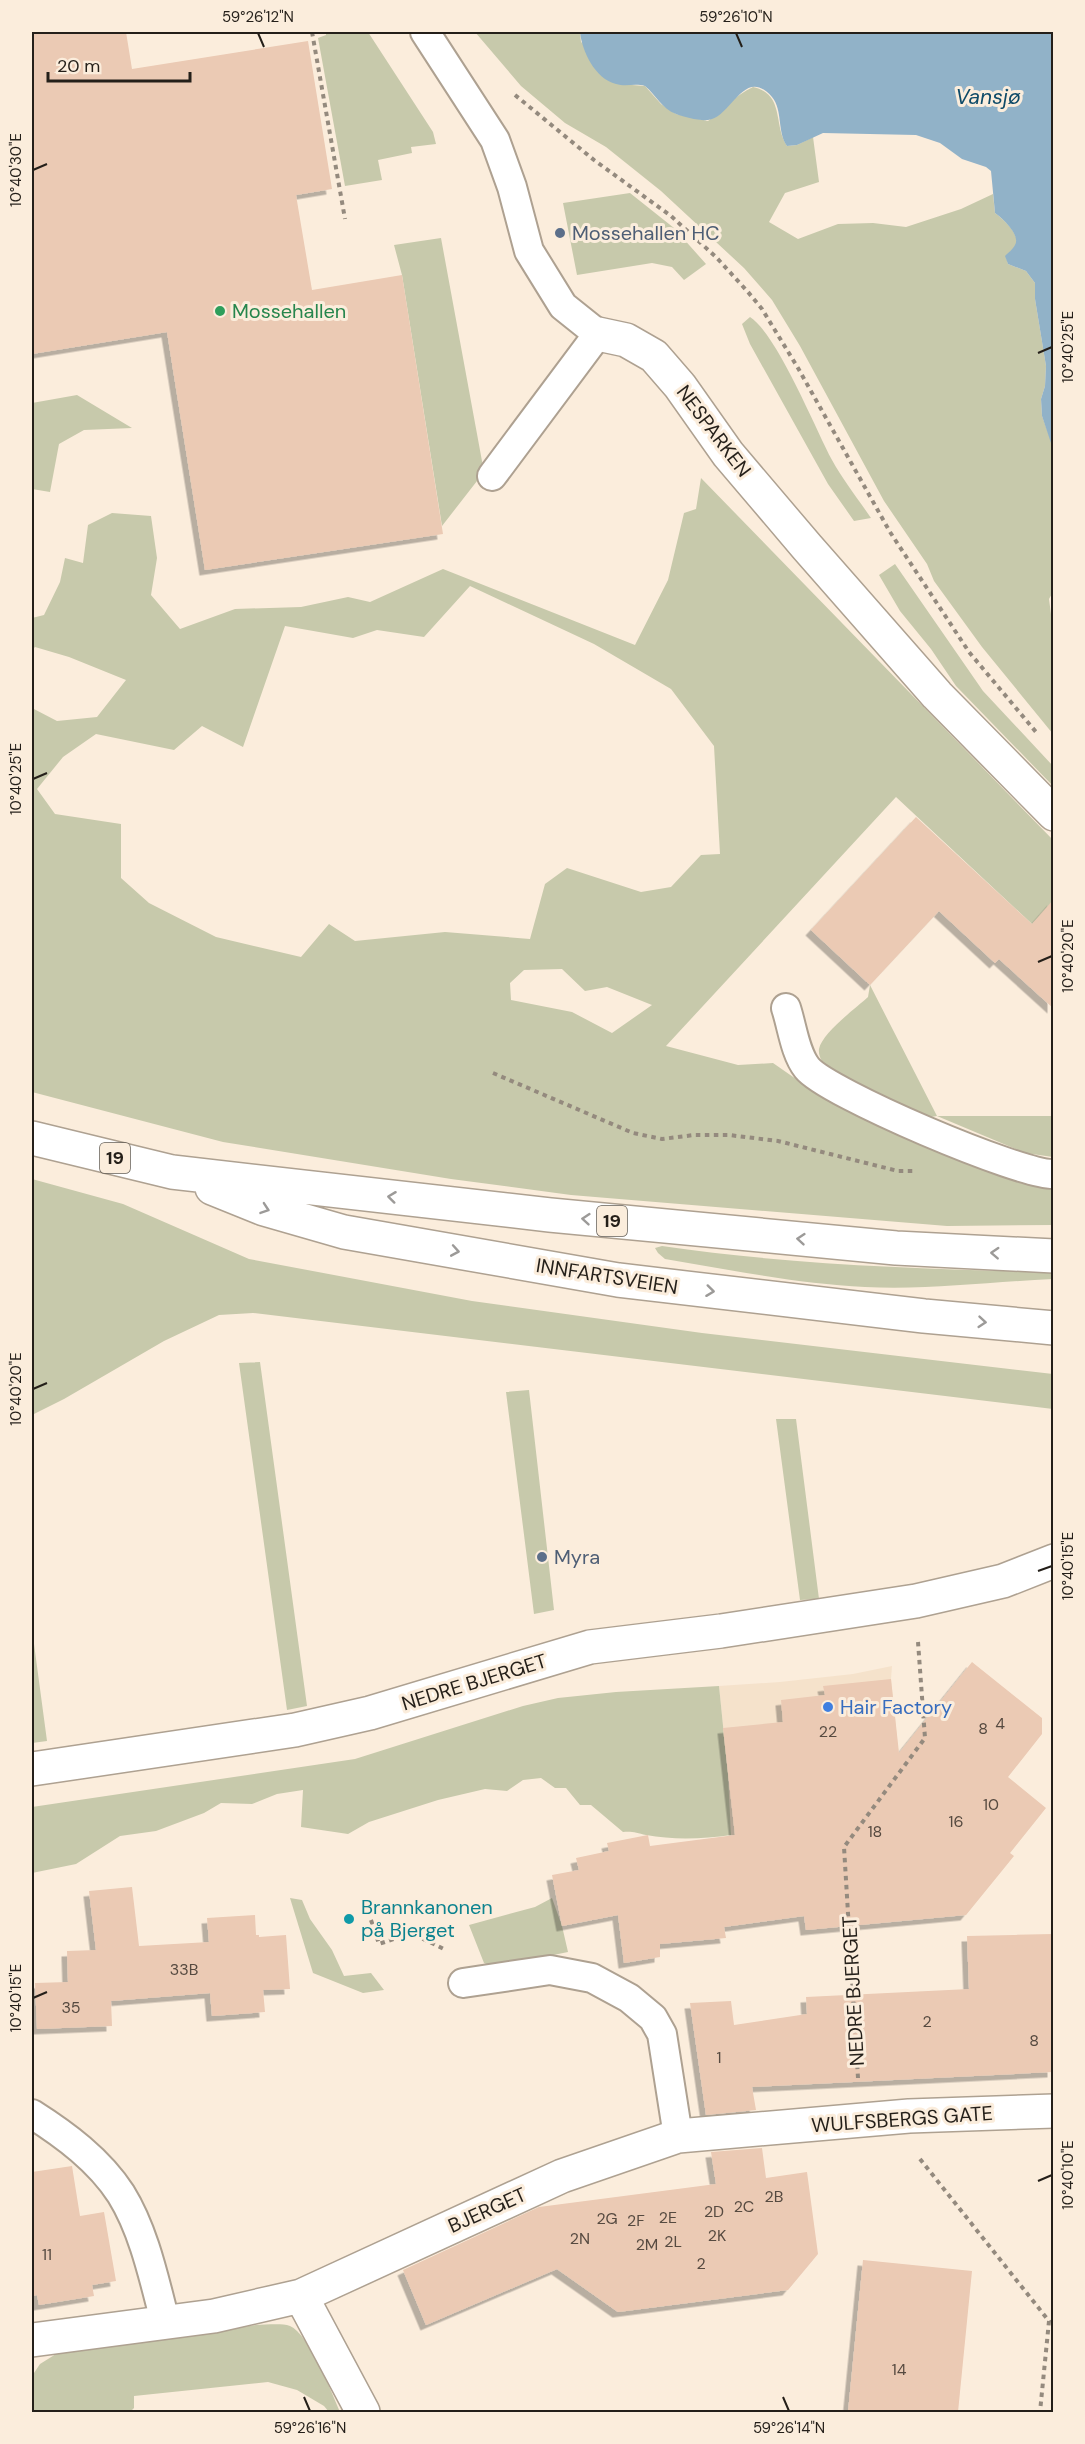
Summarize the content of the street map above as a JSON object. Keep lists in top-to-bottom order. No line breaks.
{"streets":{"main road":["NESPARKEN","19","INNFARTSVEIEN","NEDRE BJERGET","WULFSBERGS GATE","BJERGET"]},"crossings":[["NEDRE BJERGET","WULFSBERGS GATE"],["WULFSBERGS GATE","BJERGET"]],"water":["Vansjø"],"places":["Mossehallen HC","Mossehallen","Myra","Hair Factory","Brannkanonen på Bjerget"],"house_numbers":["4","8","22","10","16","18","33B","35","2","8","1","2B","2C","2D","2E","2G","2F","2K","2N","2L","2M","11","2","14"],"scale_bar":"20 m","coordinates":["59°26'12\"N","59°26'10\"N","10°40'30\"E","10°40'25\"E","10°40'20\"E","10°40'15\"E","10°40'10\"E","59°26'16\"N","59°26'14\"N"]}
